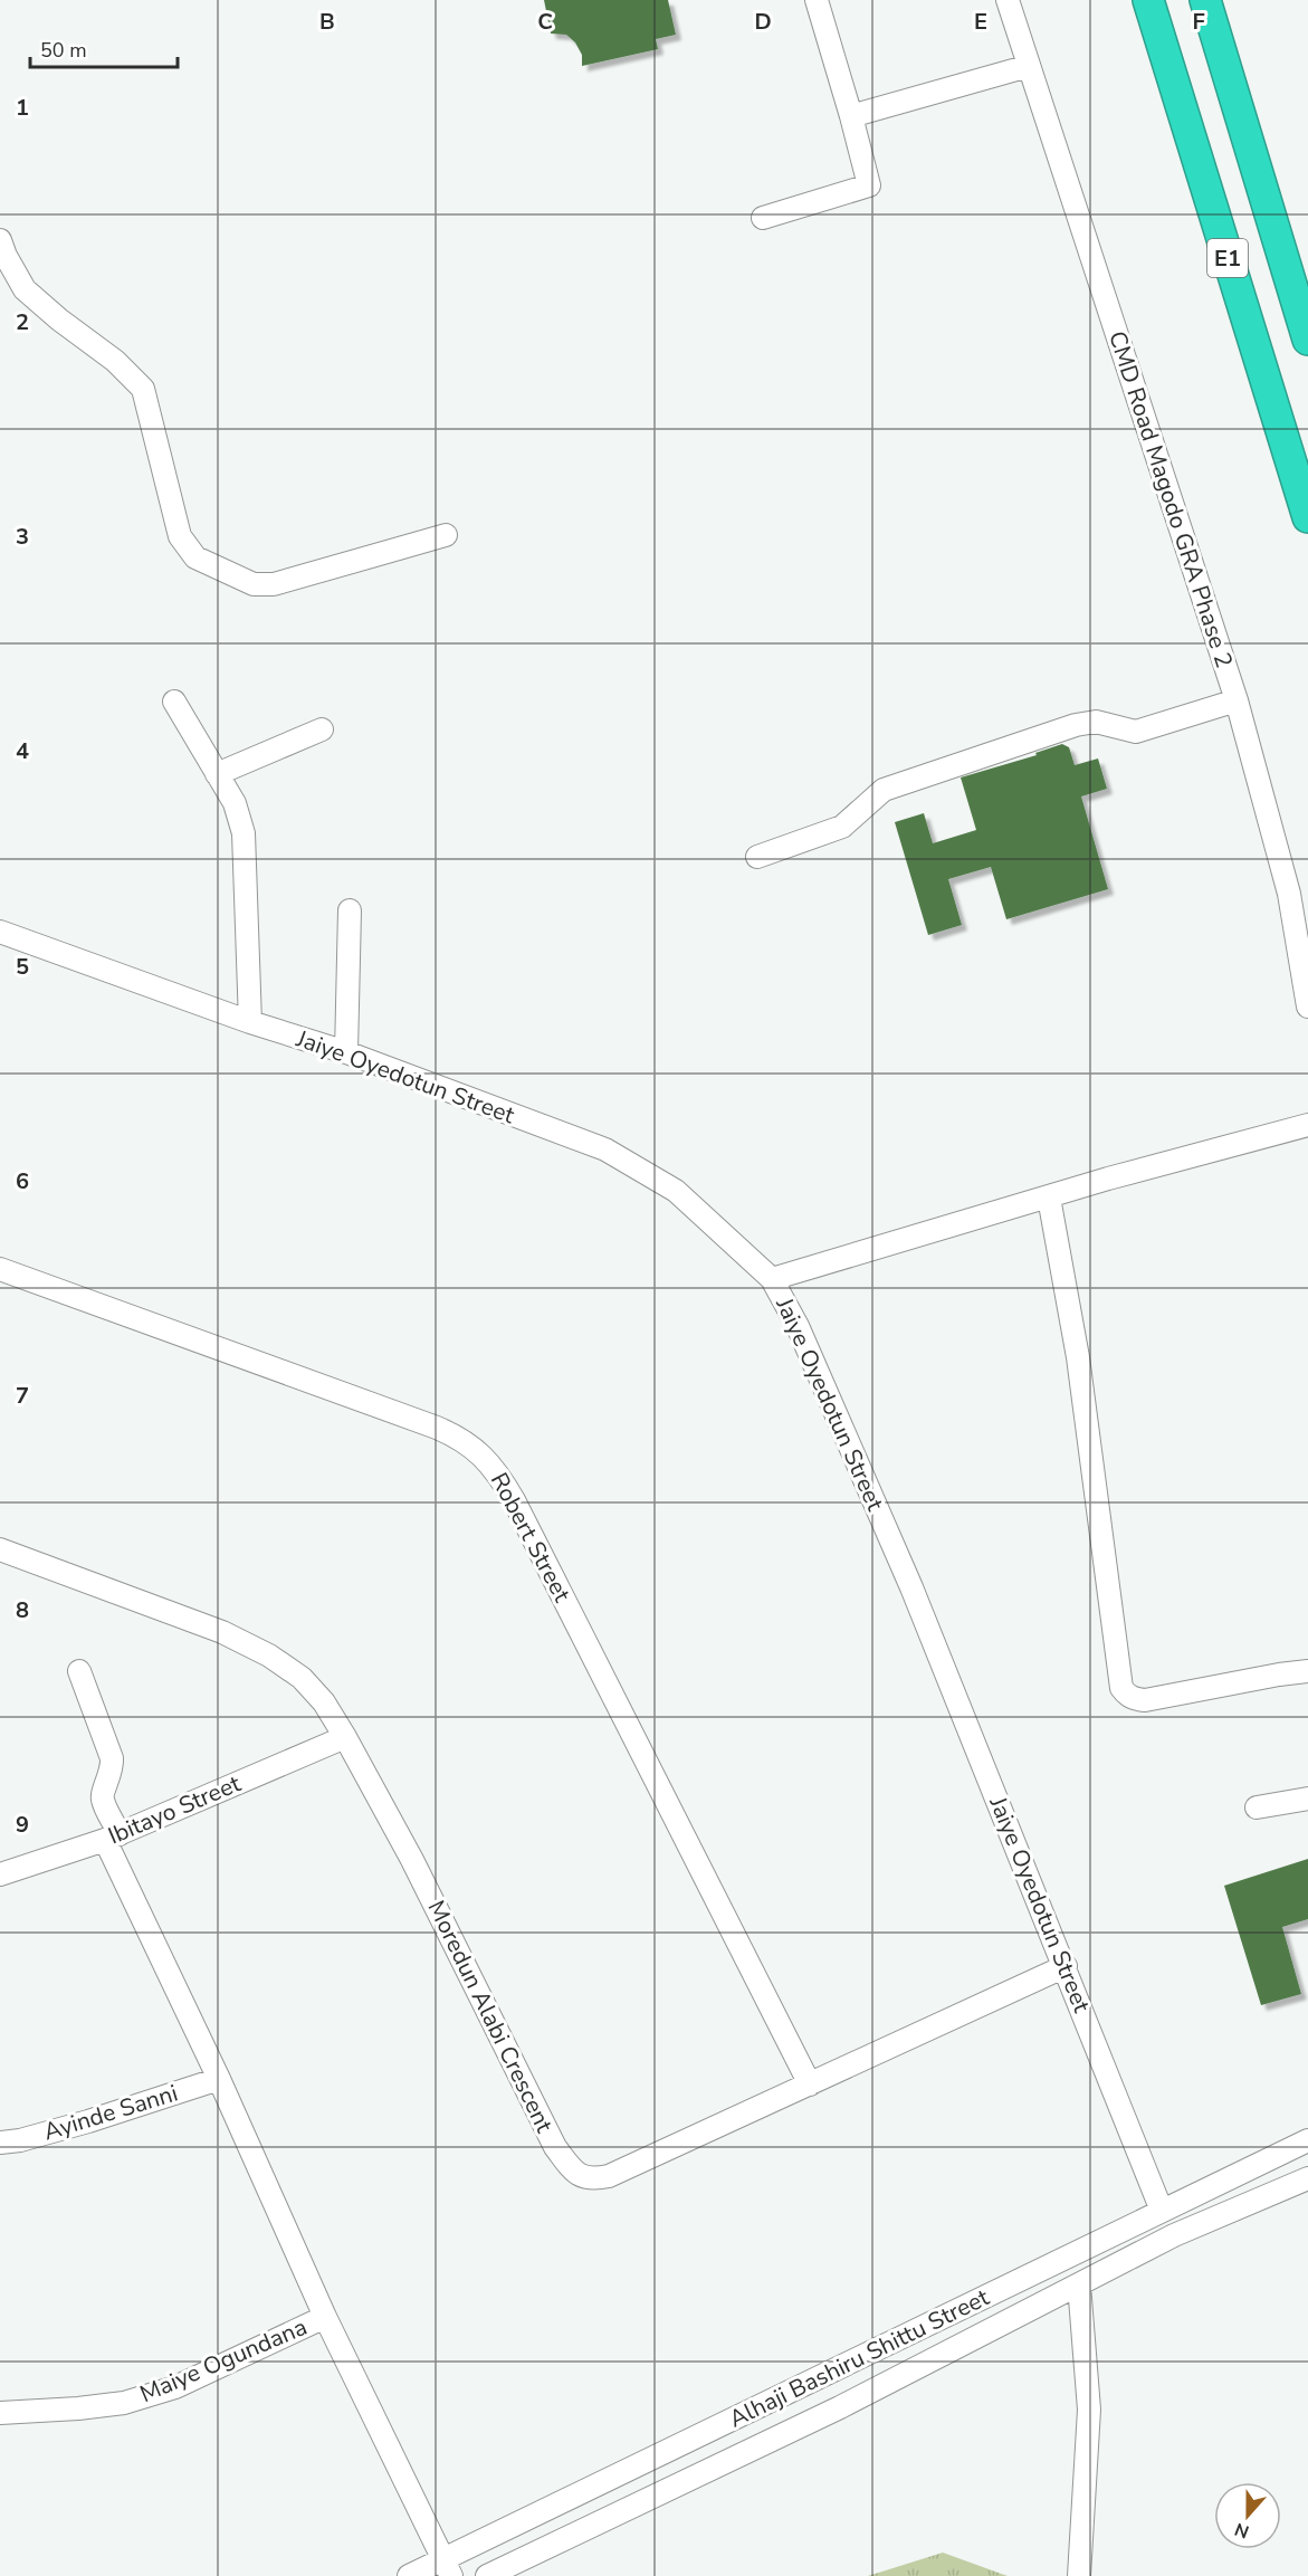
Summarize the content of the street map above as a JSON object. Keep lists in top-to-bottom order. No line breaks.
{"streets":{"highway":["E1"],"street":["CMD Road Magodo GRA Phase 2","Jaiye Oyedotun Street","Robert Street","Ibitayo Street","Moredun Alabi Crescent","Ayinde Sanni","Alhaji Bashiru Shittu Street","Maiye Ogundana"]},"crossings":[["Jaiye Oyedotun Street","Moredun Alabi Crescent"],["Jaiye Oyedotun Street","Alhaji Bashiru Shittu Street"],["Robert Street","Moredun Alabi Crescent"],["Ibitayo Street","Moredun Alabi Crescent"]],"scale_bar":"50 m","north":"bottom","grid":{"columns":["B","C","D","E","F"],"rows":["1","2","3","4","5","6","7","8","9"]}}
